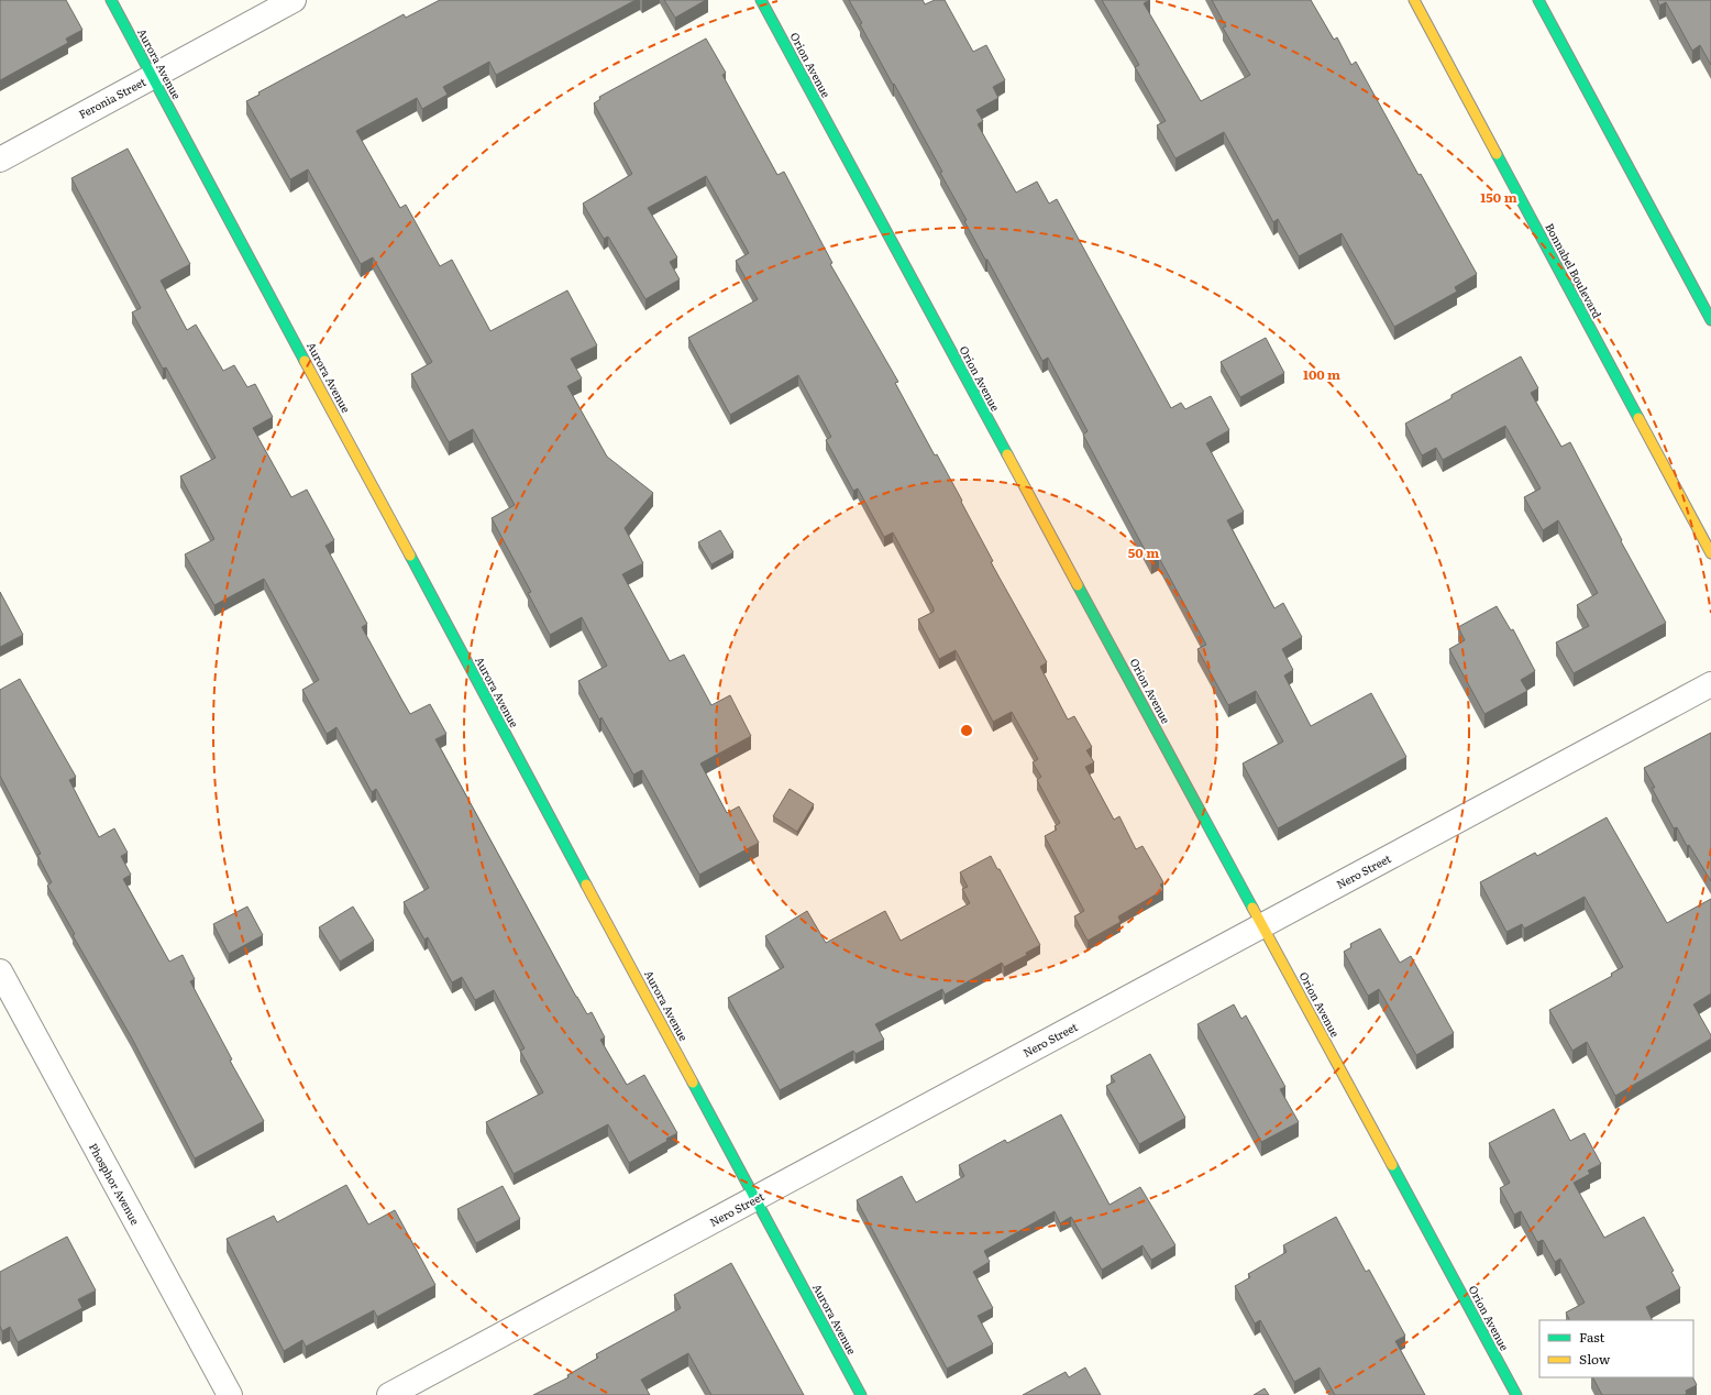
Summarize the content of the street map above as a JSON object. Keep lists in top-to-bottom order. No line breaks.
{"streets":{"street":["Aurora Avenue","Orion Avenue","Feronia Street","Bonnabel Boulevard","Nero Street","Phosphor Avenue"]},"crossings":[["Aurora Avenue","Feronia Street"],["Aurora Avenue","Nero Street"],["Orion Avenue","Nero Street"]],"legend":["Fast","Slow"],"rings":["150 m","100 m","50 m"]}
